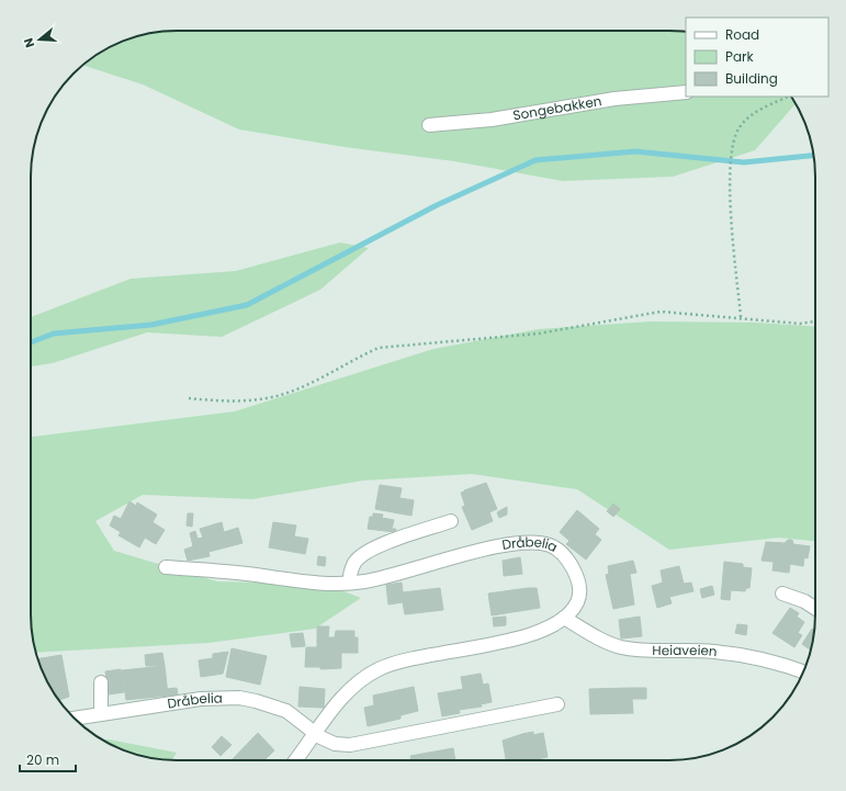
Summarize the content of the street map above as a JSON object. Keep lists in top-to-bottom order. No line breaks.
{"streets":{"street":["Songebakken","Dråbelia","Heiaveien"]},"crossings":[["Dråbelia","Heiaveien"]],"legend":["Road","Park","Building"],"scale_bar":"20 m","north":"left"}
